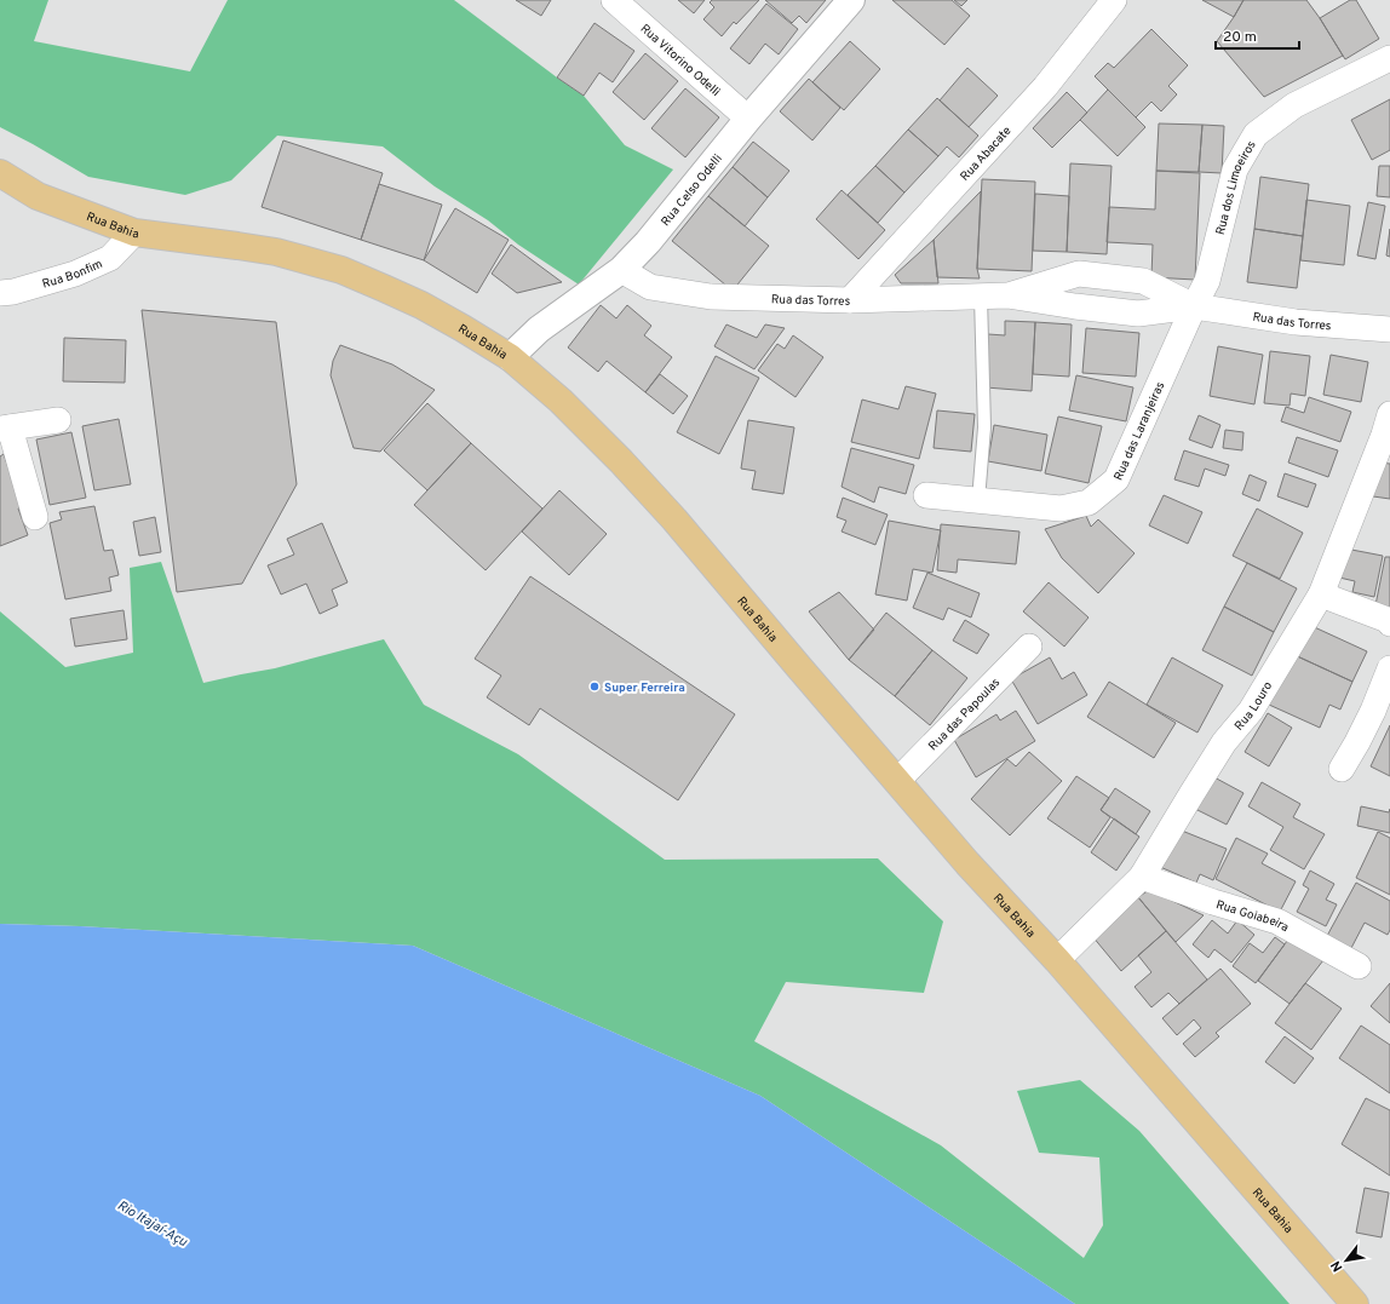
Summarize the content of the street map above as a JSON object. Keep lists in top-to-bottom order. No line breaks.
{"streets":{"main road":["Rua Bahia"],"street":["Rua Vitorino Odelli","Rua Abacate","Rua Celso Odelli","Rua dos Limoeiros","Rua Bonfim","Rua das Torres","Rua das Laranjeiras","Rua Louro","Rua das Papoulas","Rua Goiabeira"]},"crossings":[["Rua Vitorino Odelli","Rua Celso Odelli"],["Rua Abacate","Rua das Torres"],["Rua Celso Odelli","Rua Bahia"],["Rua Celso Odelli","Rua das Torres"],["Rua dos Limoeiros","Rua das Torres"],["Rua dos Limoeiros","Rua das Laranjeiras"],["Rua Bahia","Rua Bonfim"],["Rua Bahia","Rua Louro"],["Rua Bahia","Rua das Papoulas"],["Rua das Torres","Rua das Laranjeiras"],["Rua Louro","Rua Goiabeira"]],"water":["Rio Itajaí-Açu"],"places":["Super Ferreira"],"scale_bar":"20 m","north":"bottom left"}
